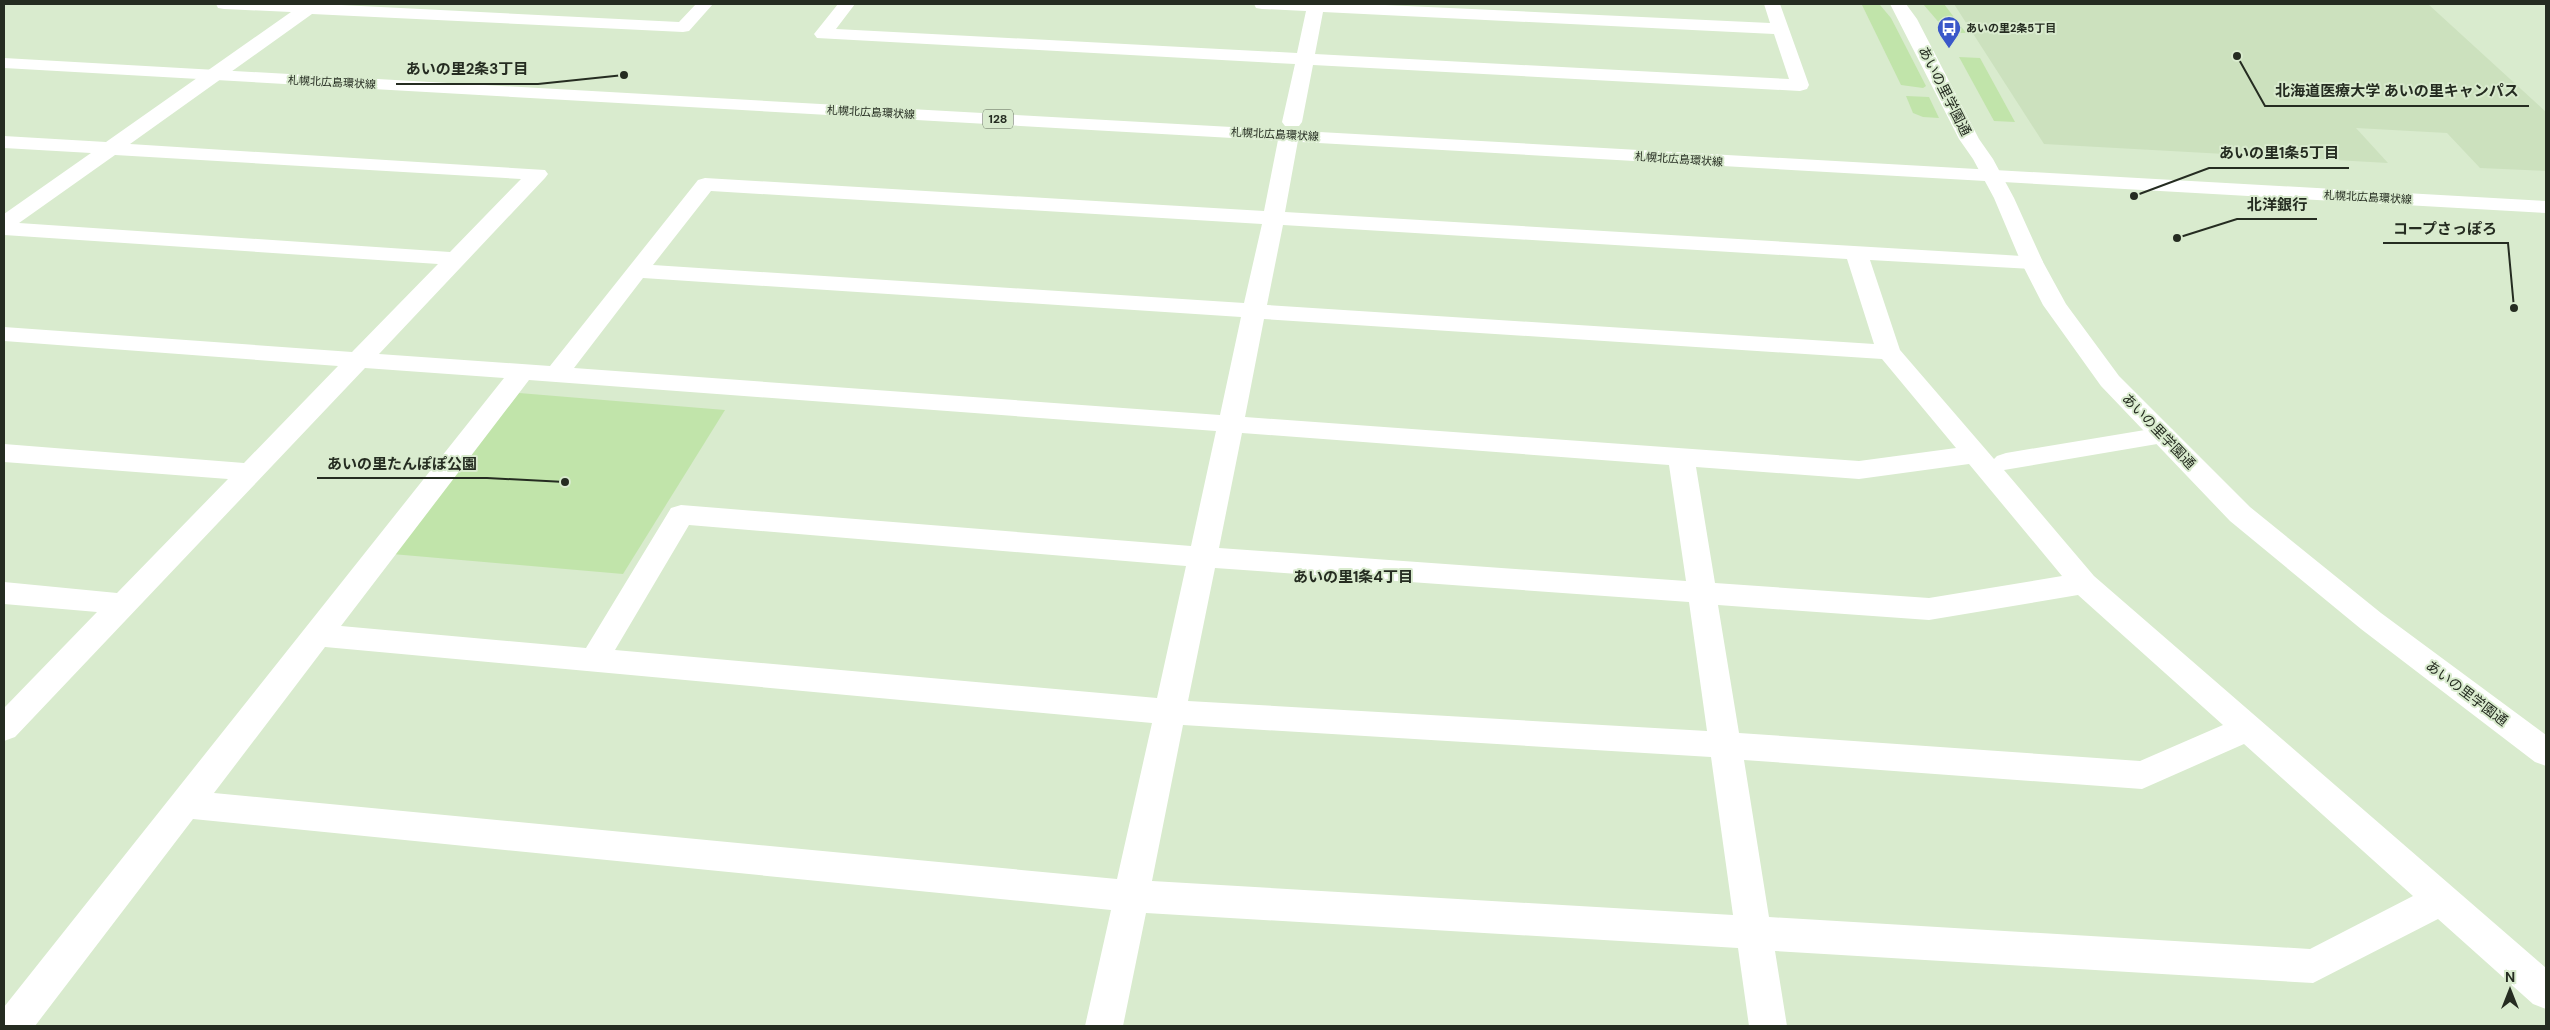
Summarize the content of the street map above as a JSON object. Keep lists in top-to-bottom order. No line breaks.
{"streets":{"street":["札幌北広島環状線","あいの里学園通","128"]},"crossings":[["札幌北広島環状線","あいの里学園通"]],"districts":["あいの里1条4丁目"],"places":{"bus stop":["あいの里2条5丁目"],"other":["北海道医療大学 あいの里キャンパス","あいの里2条3丁目","あいの里1条5丁目","北洋銀行","コープさっぽろ","あいの里たんぽぽ公園"]},"north":"top"}
